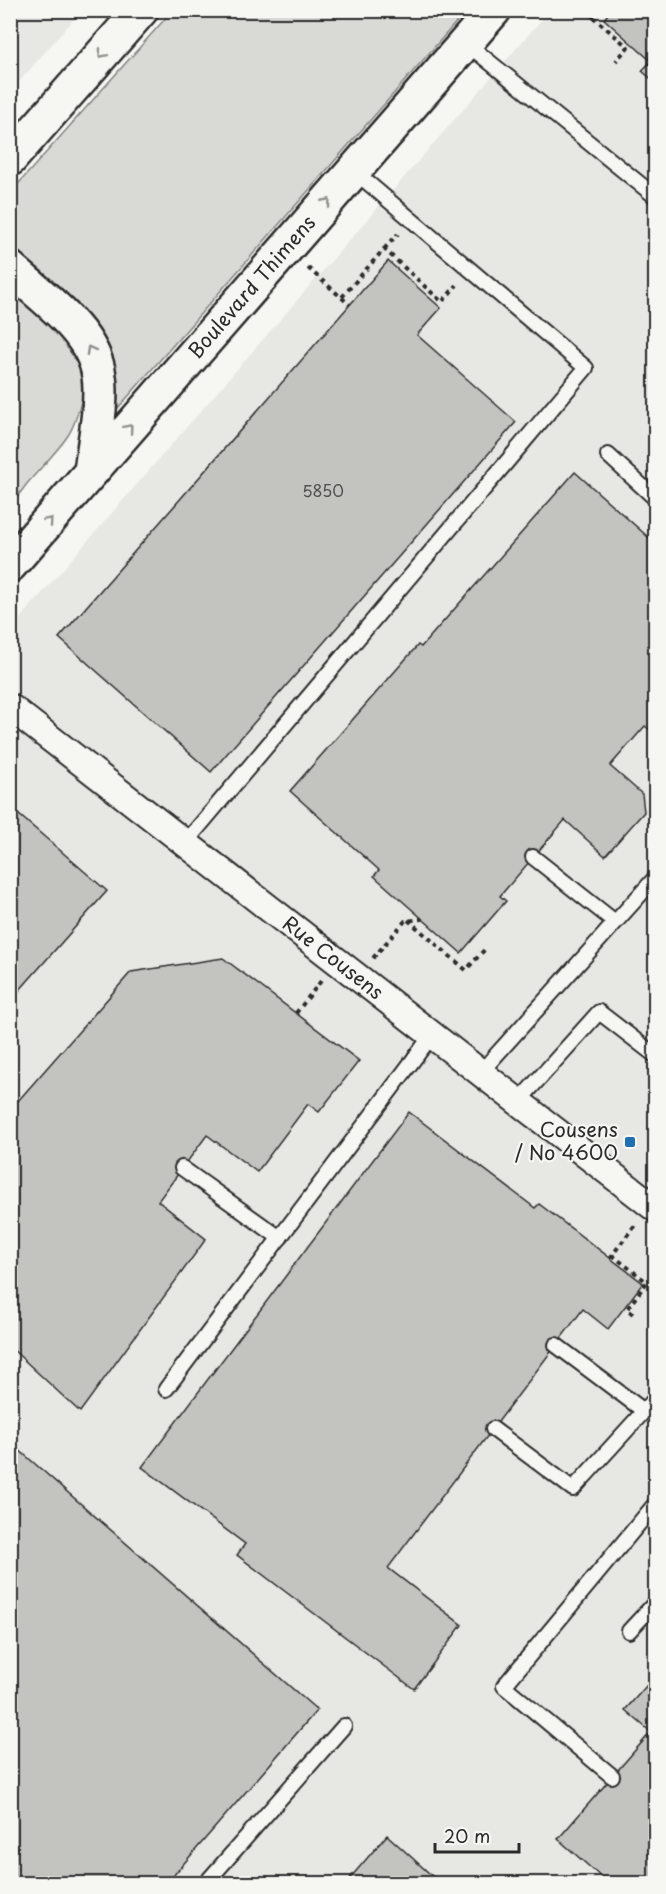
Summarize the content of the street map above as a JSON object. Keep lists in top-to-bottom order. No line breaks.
{"streets":{"street":["Boulevard Thimens","Rue Cousens"]},"places":{"transit":["Cousens / No 4600"]},"house_numbers":["5850"],"scale_bar":"20 m"}
